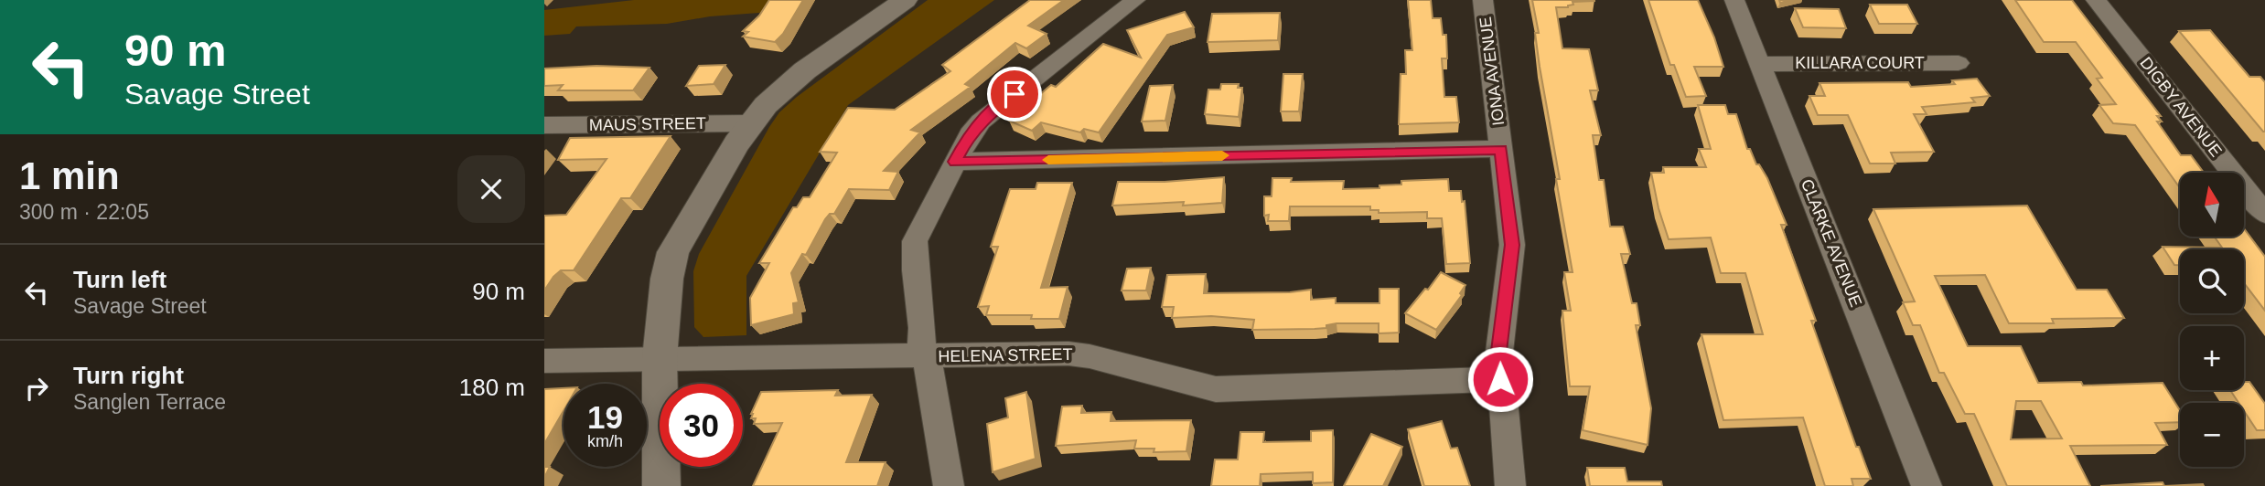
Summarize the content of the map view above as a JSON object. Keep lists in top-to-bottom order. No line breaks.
{"streets":{"street":["KILLARA COURT","IONA AVENUE","DIGBY AVENUE","MAUS STREET","CLARKE AVENUE","HELENA STREET"]},"crossings":[["KILLARA COURT","CLARKE AVENUE"],["IONA AVENUE","HELENA STREET"]],"north":"top","page":{"turn":["90 m","Savage Street"],"heading":["1 min","300 m · 22:05"],"map_buttons":["+","−"],"list":[{"name":"Turn left","note":"Savage Street","value":"90 m"},{"name":"Turn right","note":"Sanglen Terrace","value":"180 m"}],"speed":"19 km/h","limit":"30"}}
